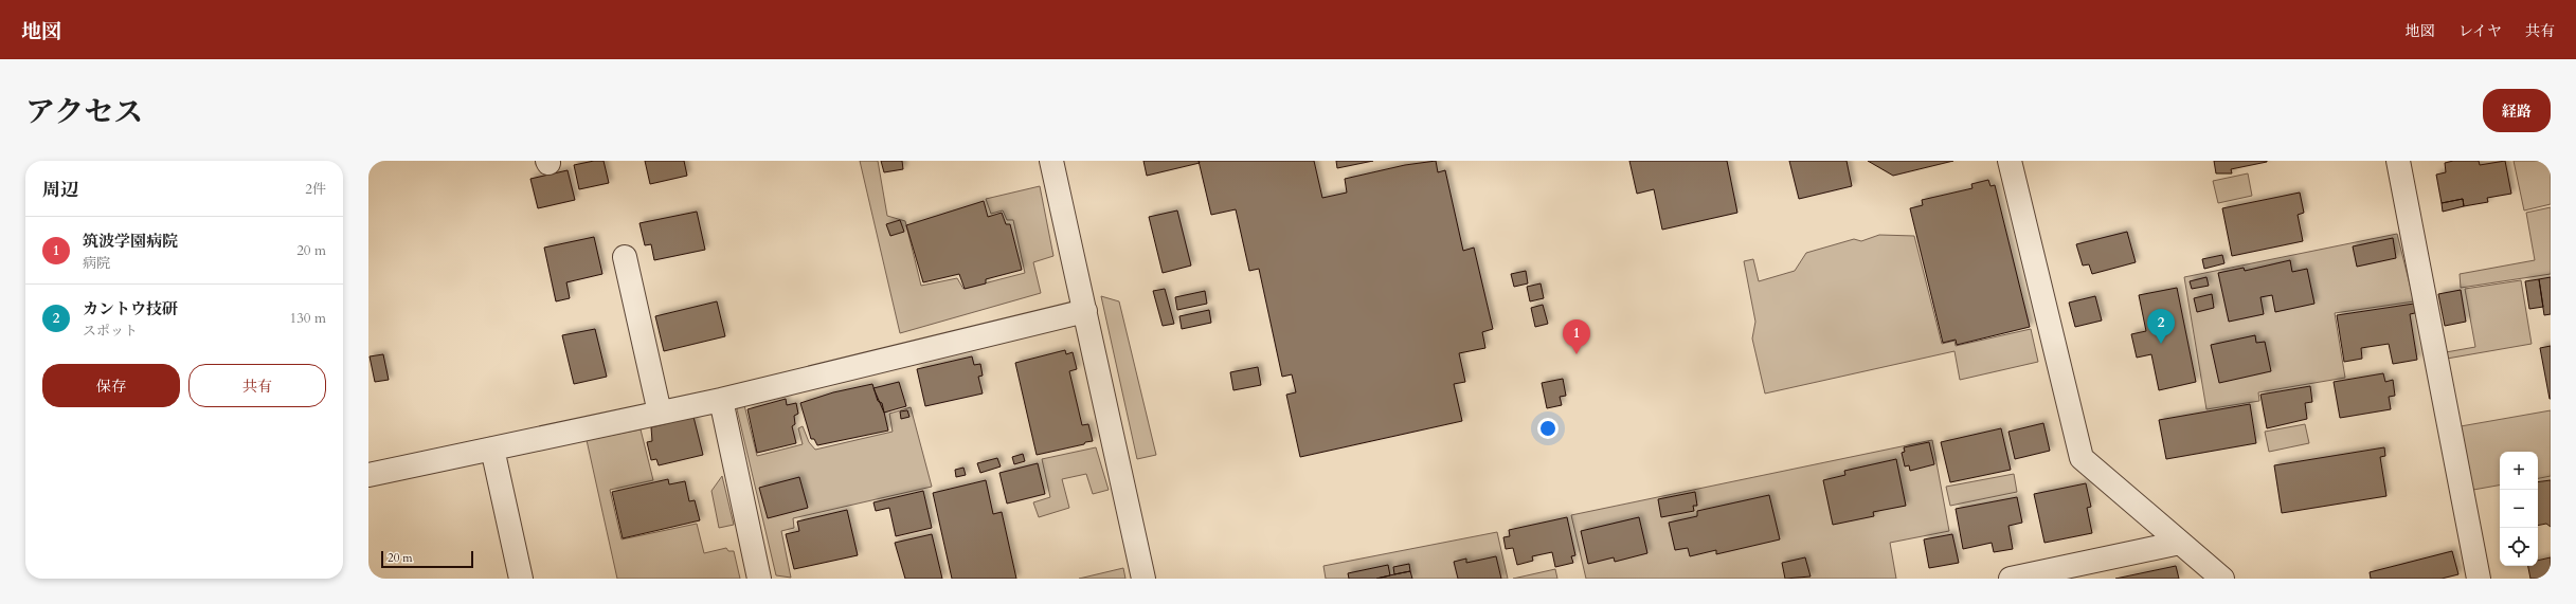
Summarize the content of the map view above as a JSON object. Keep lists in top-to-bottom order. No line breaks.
{"scale_bar":"20 m","page":{"header":"地図","nav":["地図","レイヤ","共有"],"title":"アクセス","buttons":["経路",["保存","共有"]],"heading":["周辺","2件"],"list":[{"mark":"1","name":"筑波学園病院","note":"病院","value":"20 m"},{"mark":"2","name":"カントウ技研","note":"スポット","value":"130 m"}],"pins":["2","1"],"map_buttons":["+","−"],"scale":"20 m"}}
